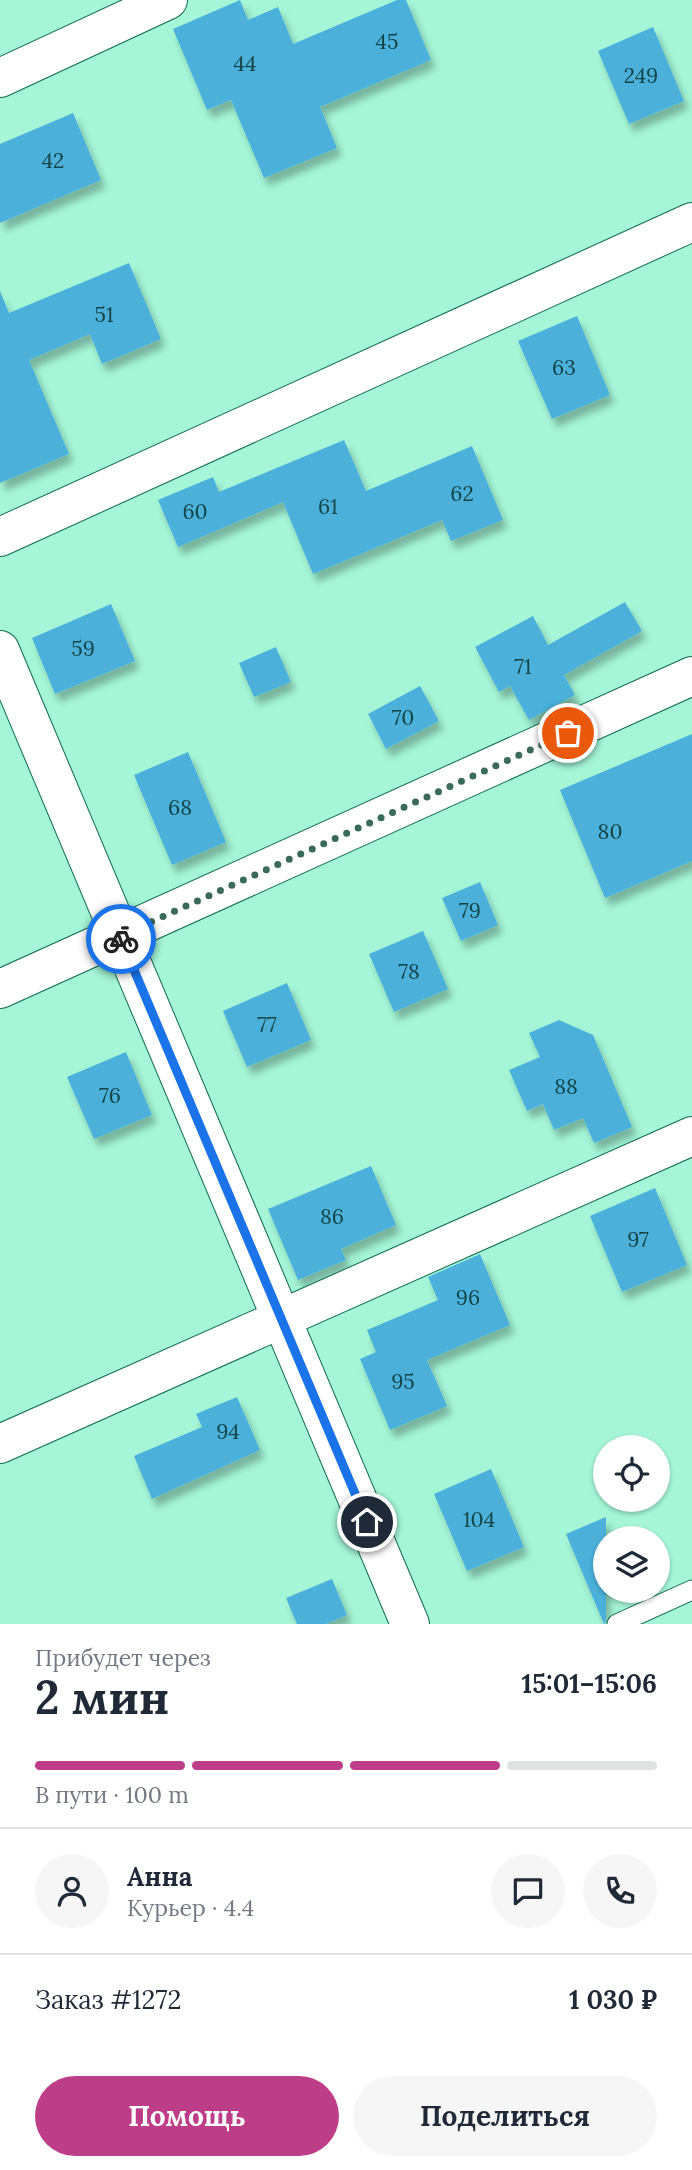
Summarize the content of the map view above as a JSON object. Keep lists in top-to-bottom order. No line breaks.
{"house_numbers":["45","44","249","42","51","63","62","61","60","59","71","70","68","80","79","78","77","88","76","86","97","96","95","94","104"],"page":{"heading":["2 мин","Прибудет через","15:01–15:06"],"panel":["Анна","Курьер · 4.4","Заказ #1272","1 030 ₽"],"bar":"В пути · 100 m","buttons":["Помощь","Поделиться"]}}
